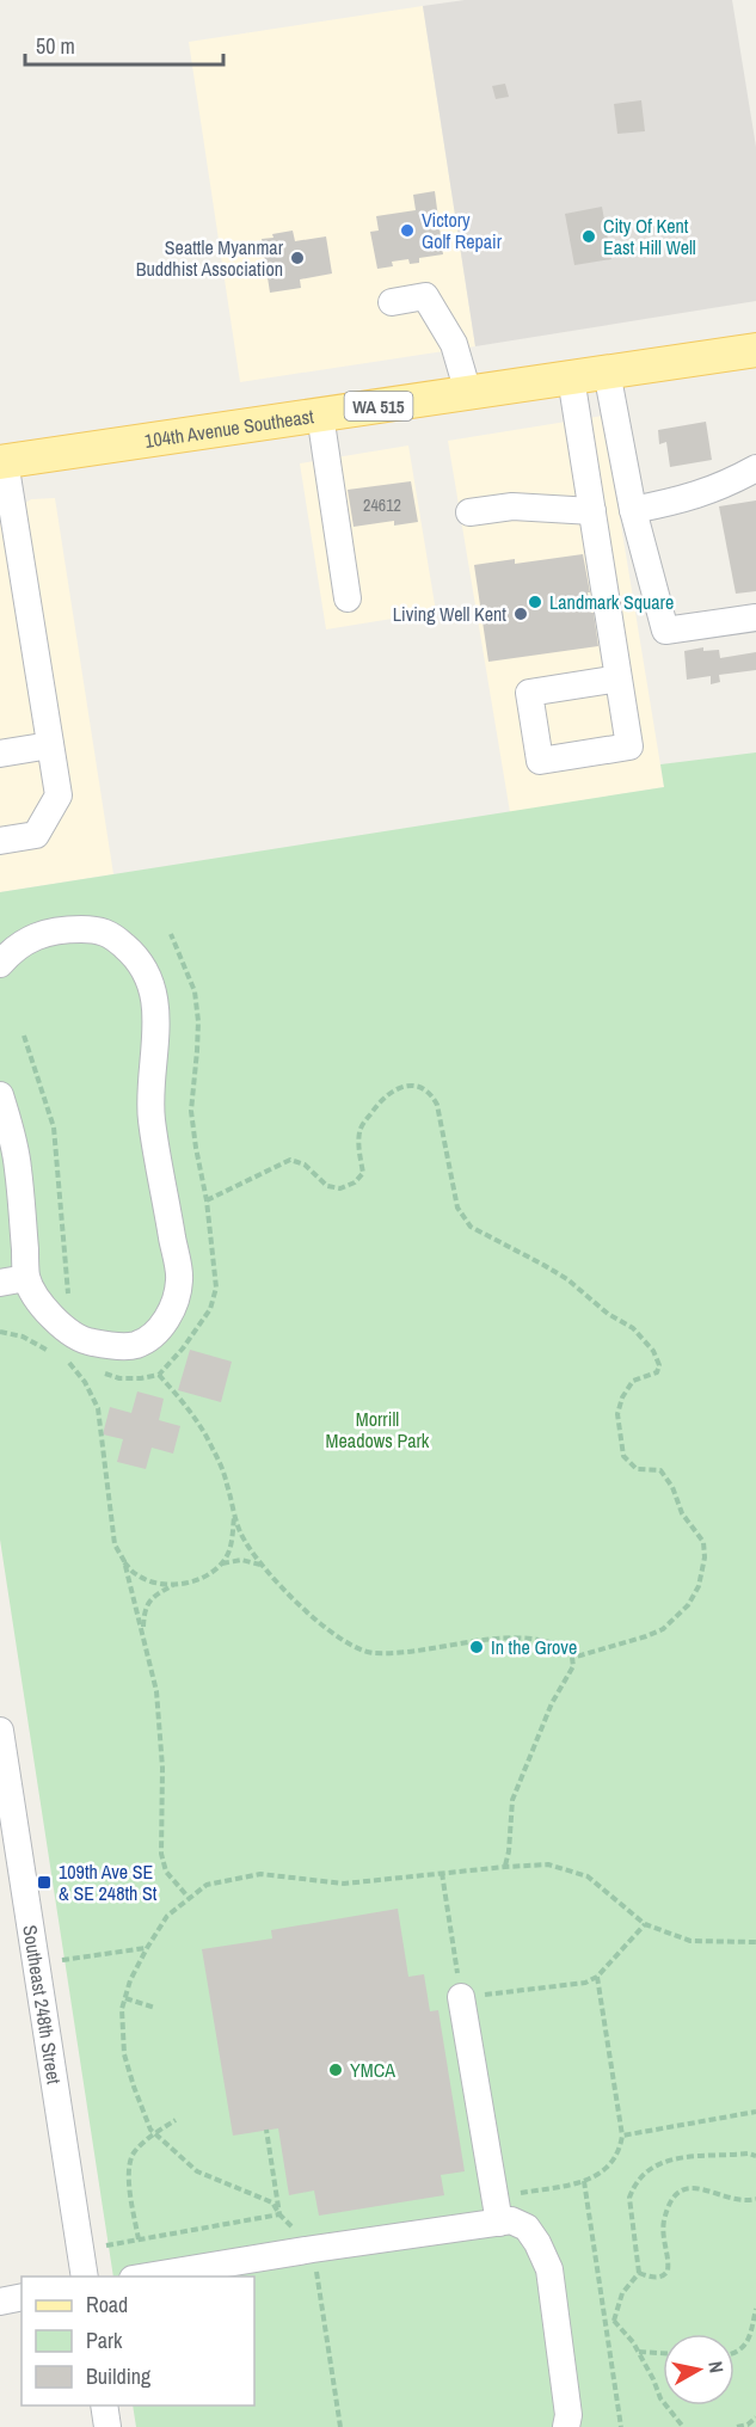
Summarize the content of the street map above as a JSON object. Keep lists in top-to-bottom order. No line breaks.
{"streets":{"main road":["WA 515","104th Avenue Southeast"],"street":["Southeast 248th Street"]},"parks":["Morrill Meadows Park"],"places":{"other":["Victory Golf Repair","City Of Kent East Hill Well","Seattle Myanmar Buddhist Association","Landmark Square","Living Well Kent","In the Grove","YMCA"],"transit":["109th Ave SE & SE 248th St"]},"house_numbers":["24612"],"legend":["Road","Park","Building"],"scale_bar":"50 m","north":"right"}
